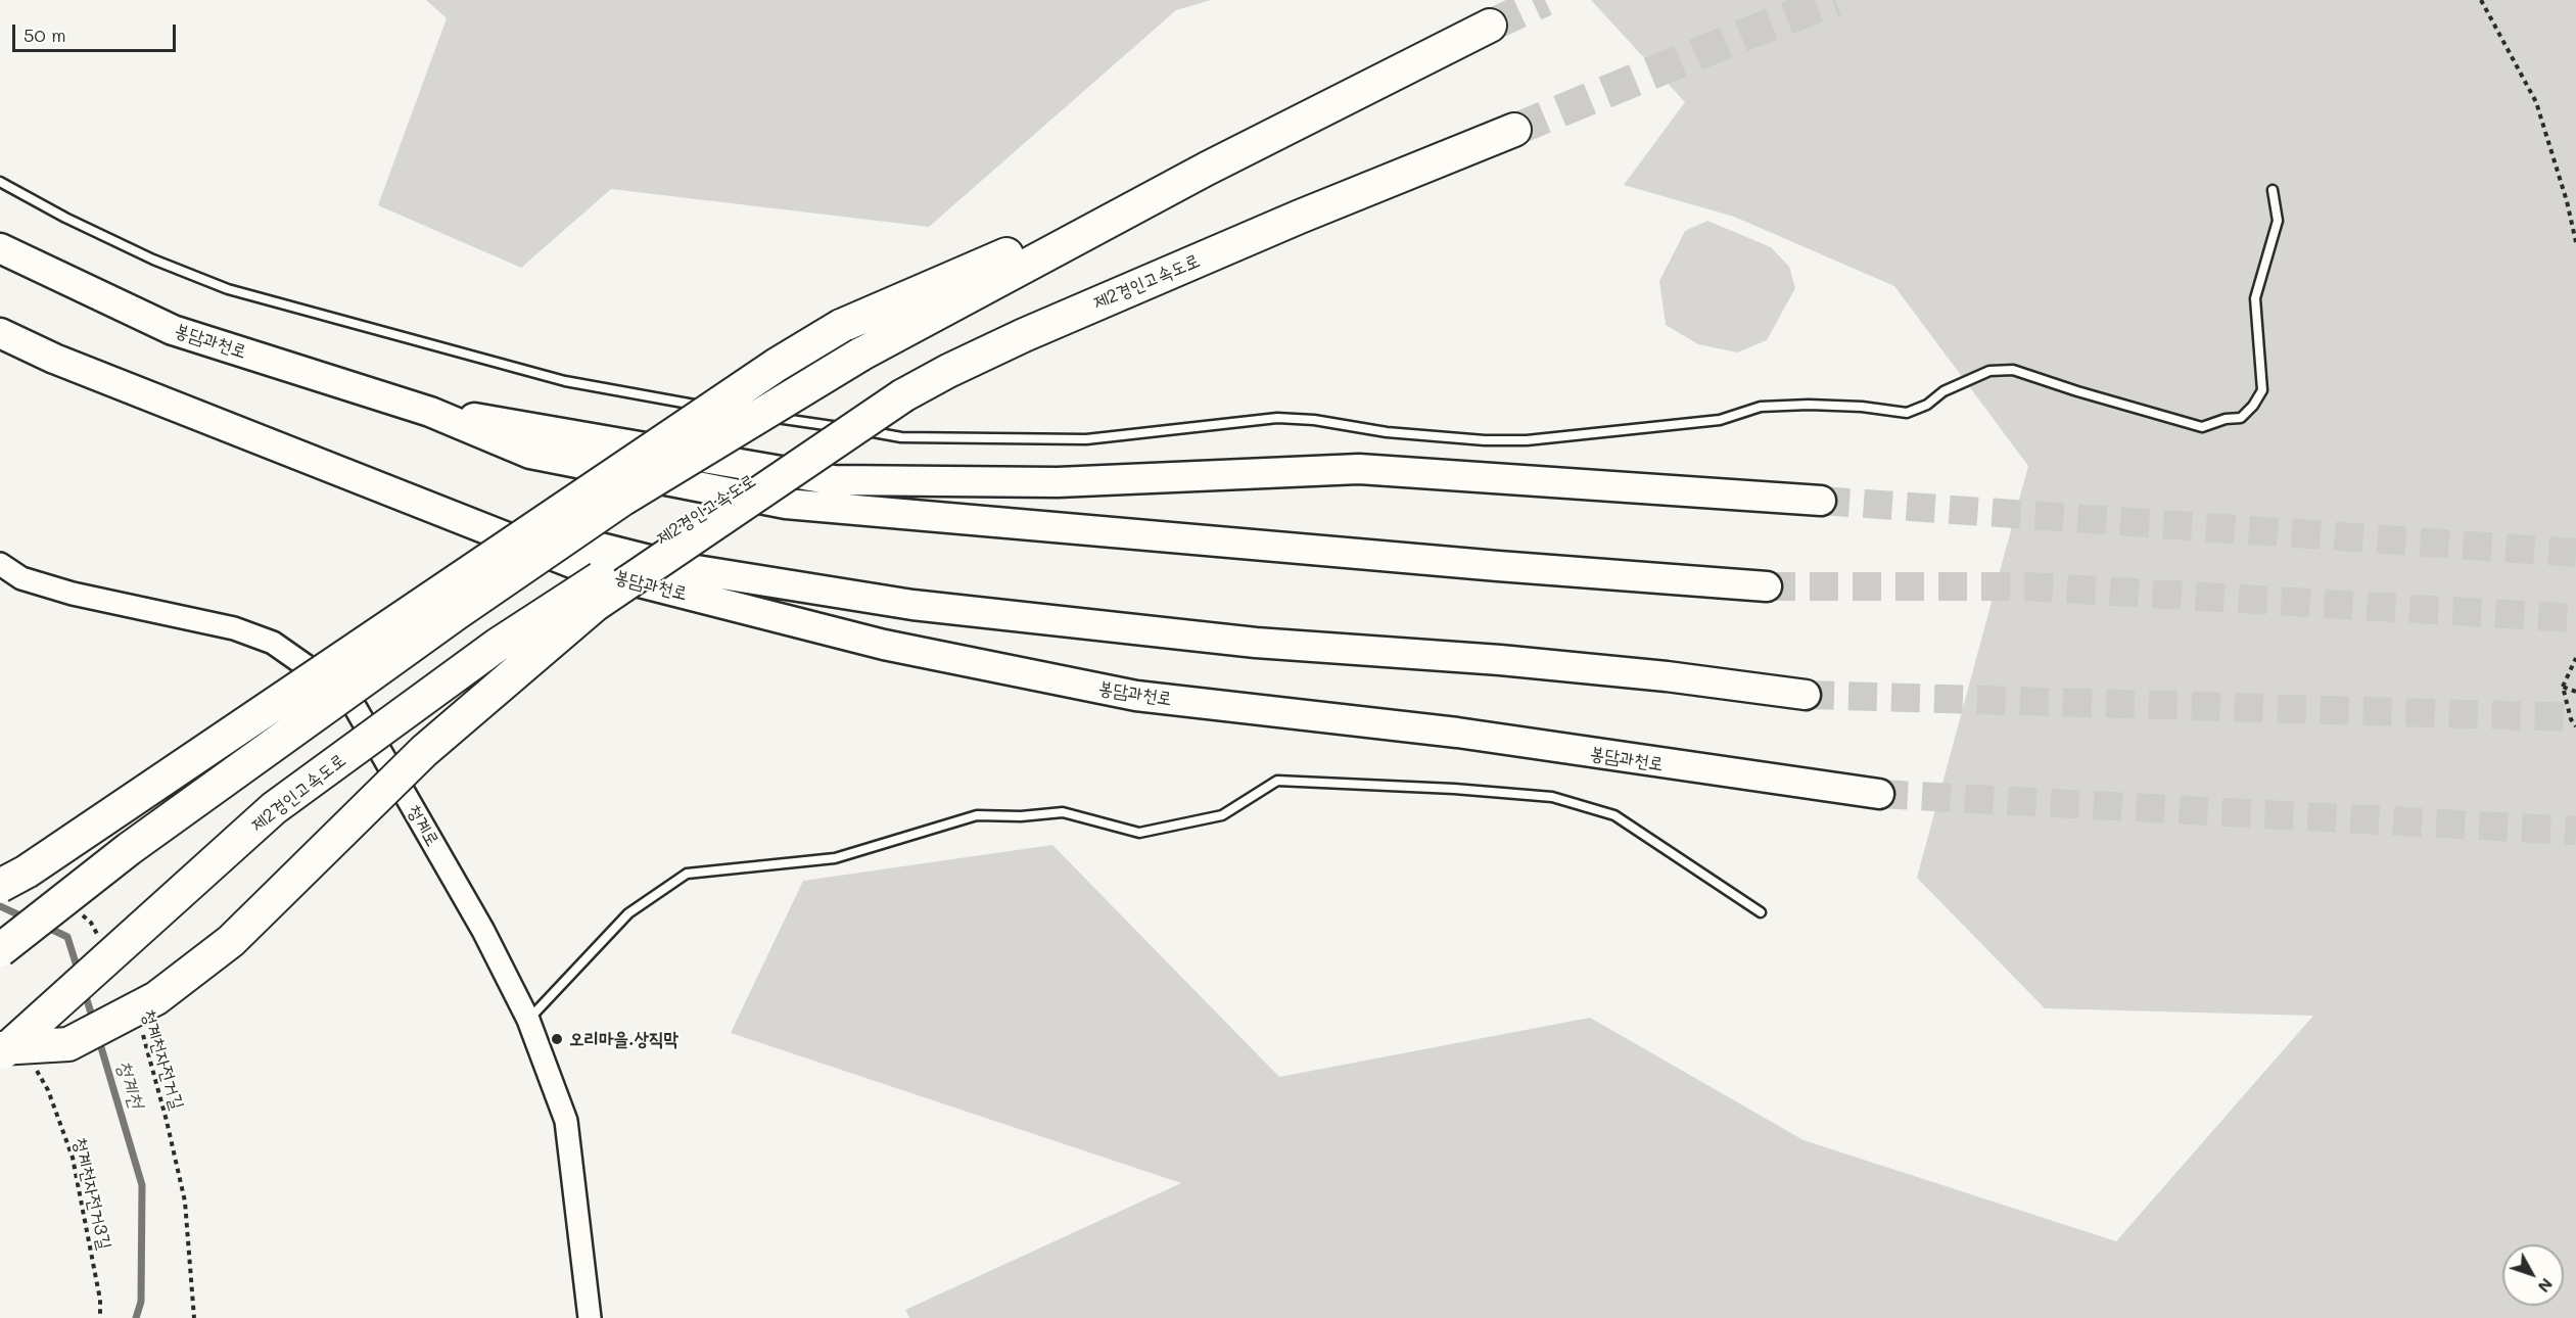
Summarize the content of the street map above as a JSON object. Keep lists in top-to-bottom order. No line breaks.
{"streets":{"highway":["제2경인고속도로","봉담과천로"],"street":["청계로"],"path":["청계천자전거길","청계천자전거3길"]},"water":["청계천"],"places":["오리마을.상직막"],"scale_bar":"50 m","north":"bottom right"}
